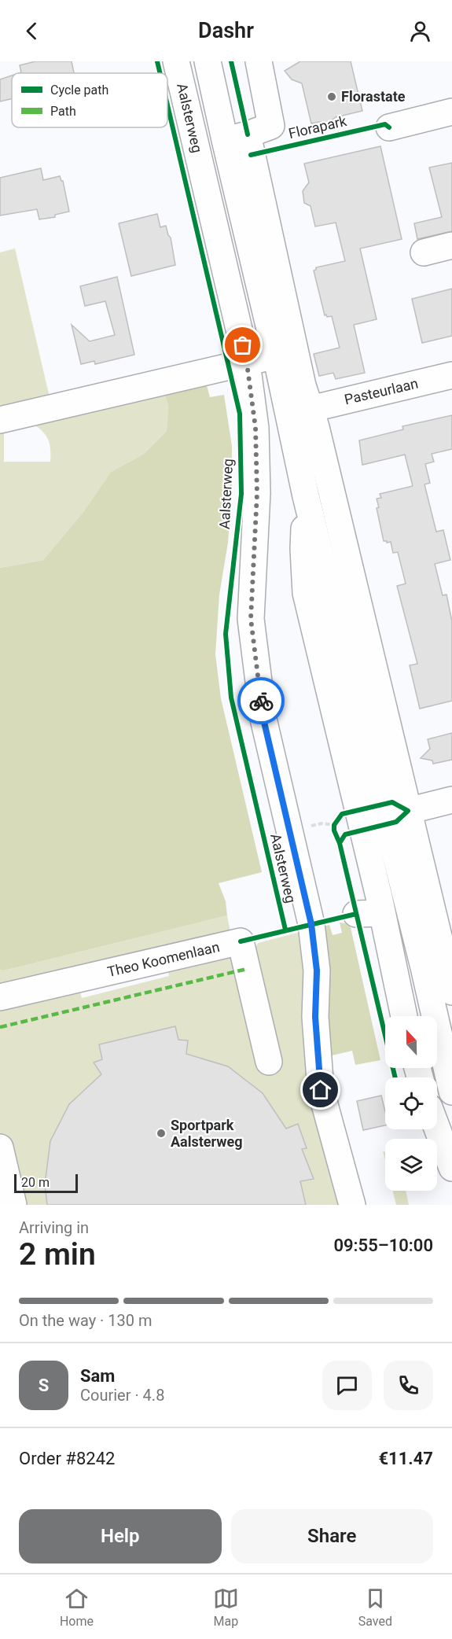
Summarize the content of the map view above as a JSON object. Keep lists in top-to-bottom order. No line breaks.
{"streets":{"main road":["Aalsterweg","Pasteurlaan","Theo Koomenlaan"],"cycle path":["Florapark"]},"crossings":[["Aalsterweg","Pasteurlaan"]],"places":["Florastate","Sportpark Aalsterweg"],"legend":["Cycle path","Path"],"scale_bar":"20 m","north":"top","page":{"header":"Dashr","scale":"20 m","heading":["2 min","Arriving in","09:55–10:00"],"panel":["Sam","Courier · 4.8","Order #8242","€11.47"],"bar":"On the way · 130 m","round":"S","buttons":["Help","Share"],"tabs":["Home","Map","Saved"]}}
